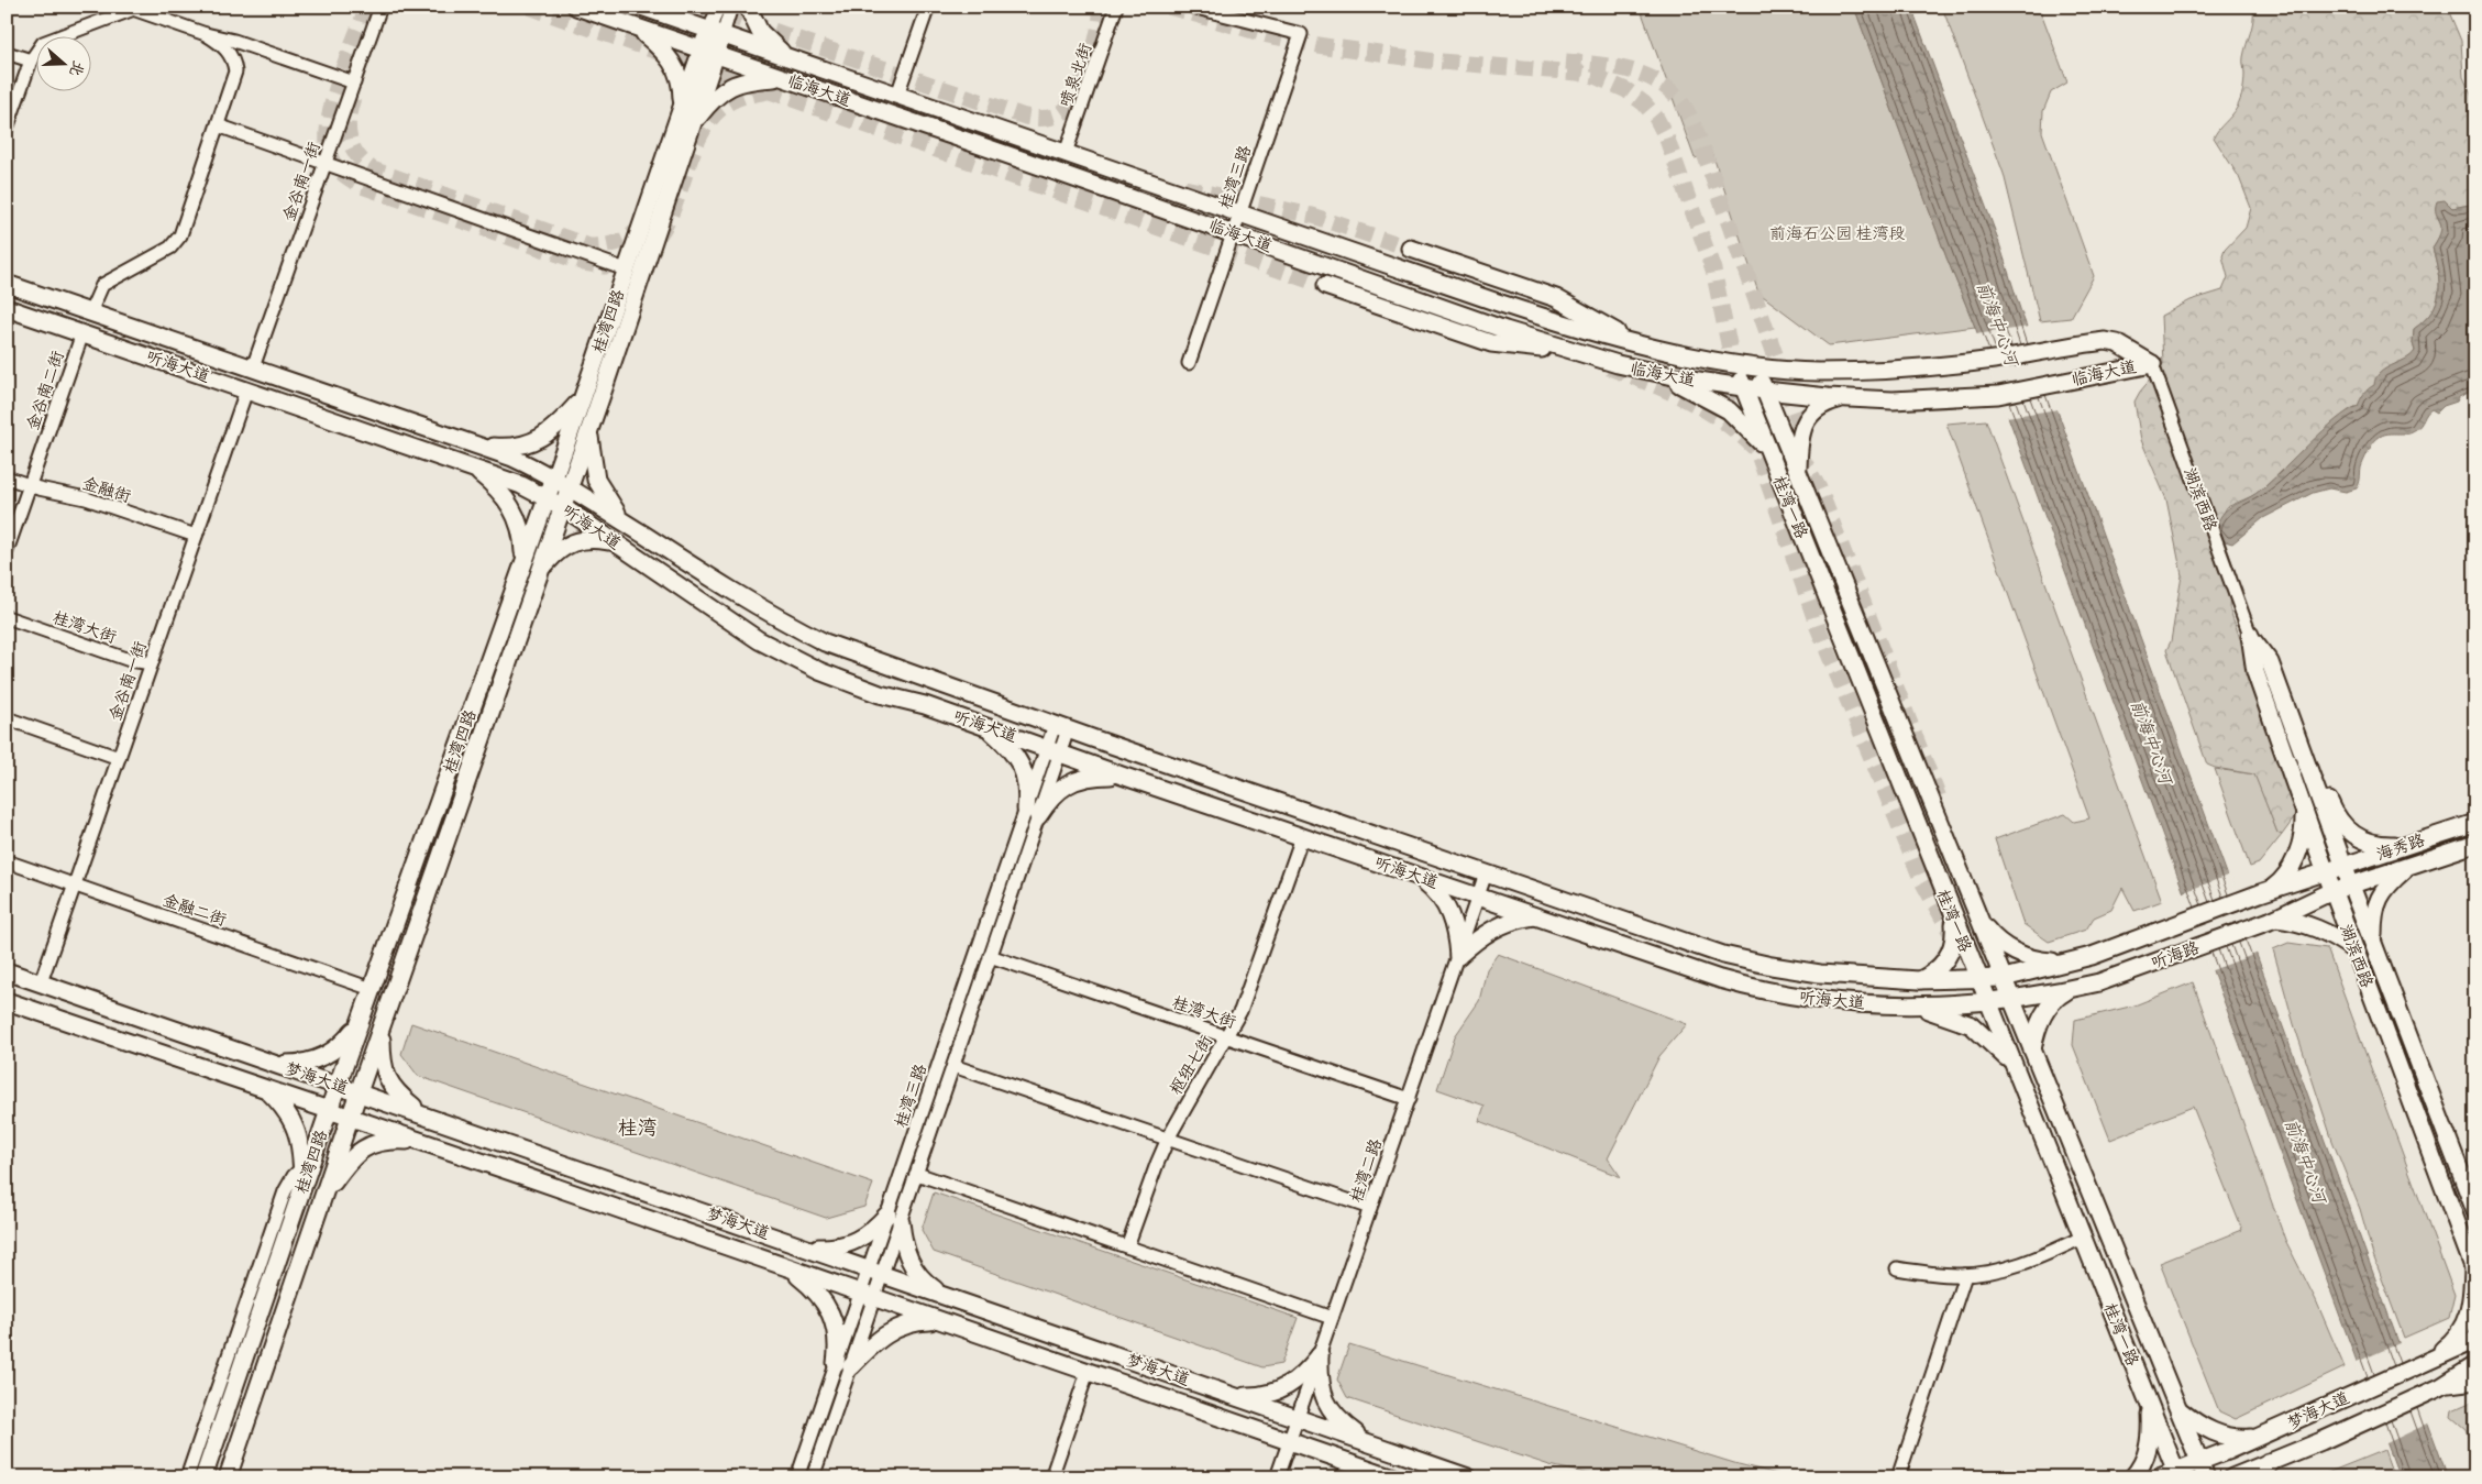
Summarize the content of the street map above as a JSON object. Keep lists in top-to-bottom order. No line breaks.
{"streets":{"main road":["临海大道","桂湾四路","听海大道","湖滨西路","桂湾一路","海秀路","听海路","梦海大道"],"street":["喷泉北街","桂湾三路","金谷南一街","金谷南二街","金融街","桂湾大街","金融二街","枢纽七街","桂湾二路"]},"crossings":[["喷泉北街","临海大道"],["临海大道","桂湾三路"],["临海大道","桂湾四路"],["临海大道","湖滨西路"],["临海大道","桂湾一路"],["桂湾三路","听海大道"],["桂湾三路","桂湾大街"],["桂湾三路","梦海大道"],["金谷南一街","听海大道"],["金谷南一街","金融街"],["金谷南一街","桂湾大街"],["金谷南一街","金融二街"],["金谷南一街","梦海大道"],["桂湾四路","听海大道"],["桂湾四路","金融二街"],["桂湾四路","梦海大道"],["听海大道","金谷南二街"],["听海大道","桂湾一路"],["听海大道","听海路"],["听海大道","枢纽七街"],["听海大道","桂湾二路"],["金谷南二街","金融街"],["湖滨西路","海秀路"],["湖滨西路","听海路"],["桂湾一路","听海路"],["桂湾一路","梦海大道"],["桂湾大街","枢纽七街"],["桂湾大街","桂湾二路"],["海秀路","听海路"],["梦海大道","桂湾二路"]],"districts":["桂湾"],"water":["前海中心河"],"parks":["前海石公园 桂湾段"],"north":"right"}
